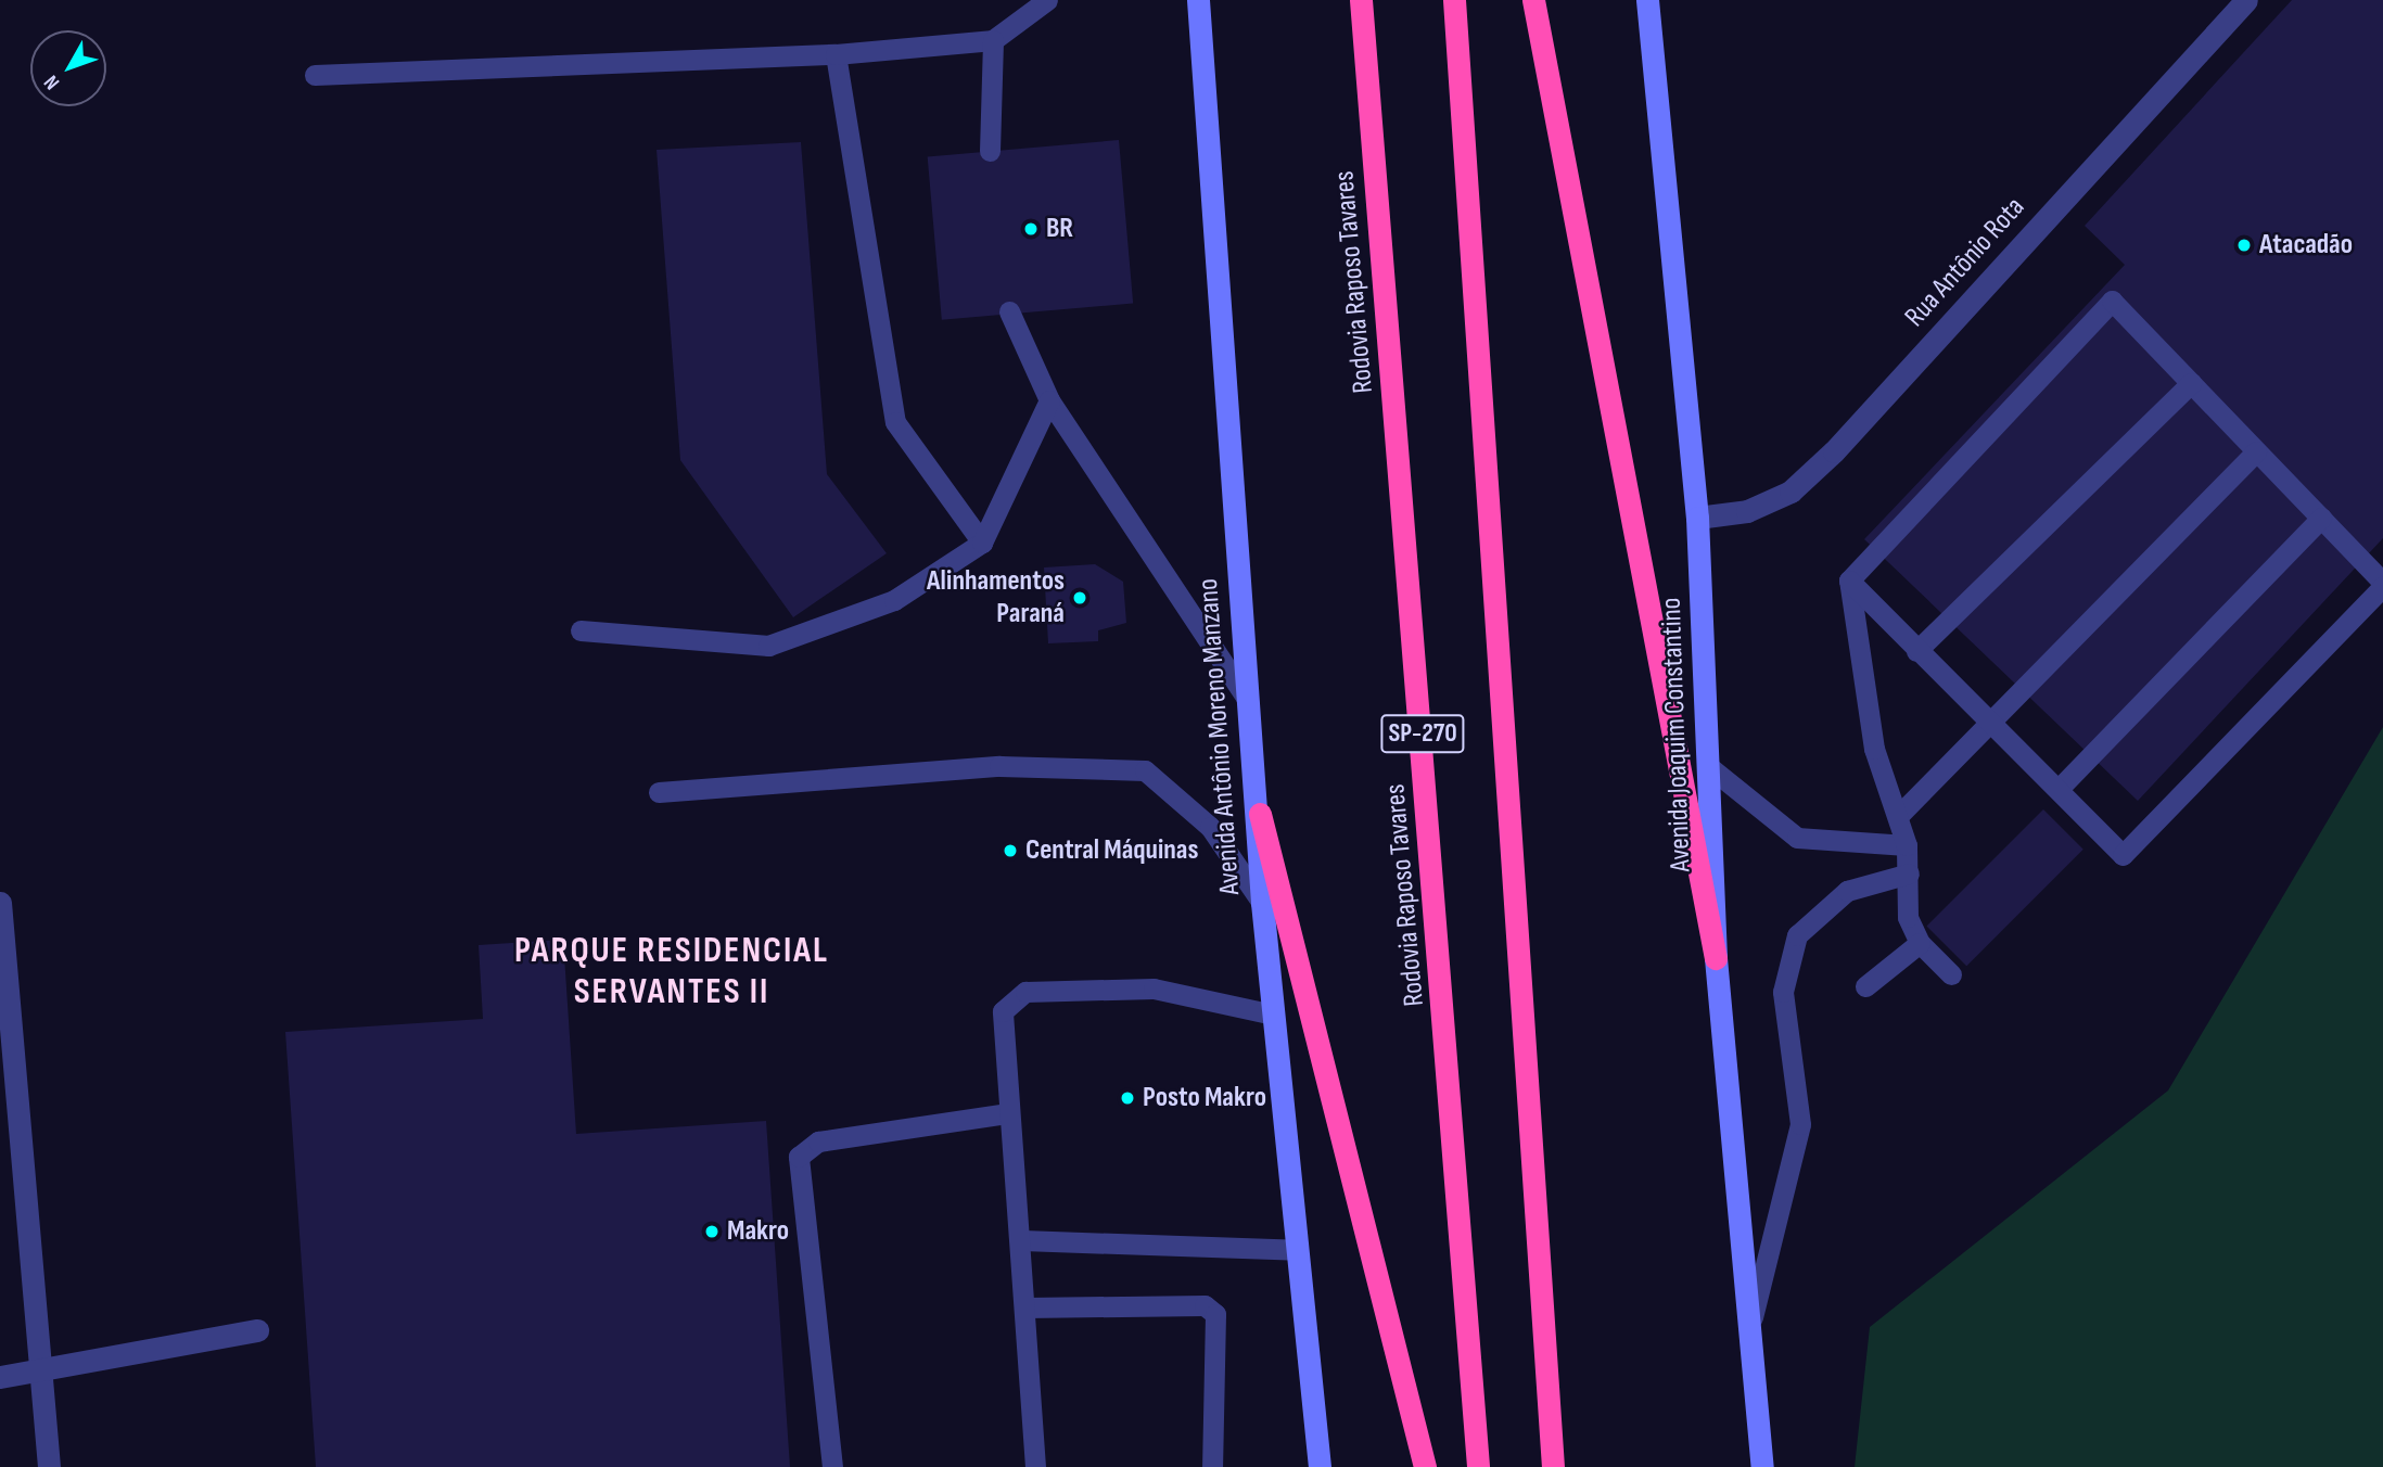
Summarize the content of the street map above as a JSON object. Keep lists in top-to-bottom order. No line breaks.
{"streets":{"highway":["Rodovia Raposo Tavares","SP-270"],"street":["Rua Antônio Rota","Avenida Joaquim Constantino","Avenida Antônio Moreno Manzano"]},"crossings":[["Rua Antônio Rota","Avenida Joaquim Constantino"]],"districts":["PARQUE RESIDENCIAL SERVANTES II"],"places":["BR","Atacadão","Alinhamentos Paraná","Central Máquinas","Posto Makro","Makro"],"north":"bottom left"}
